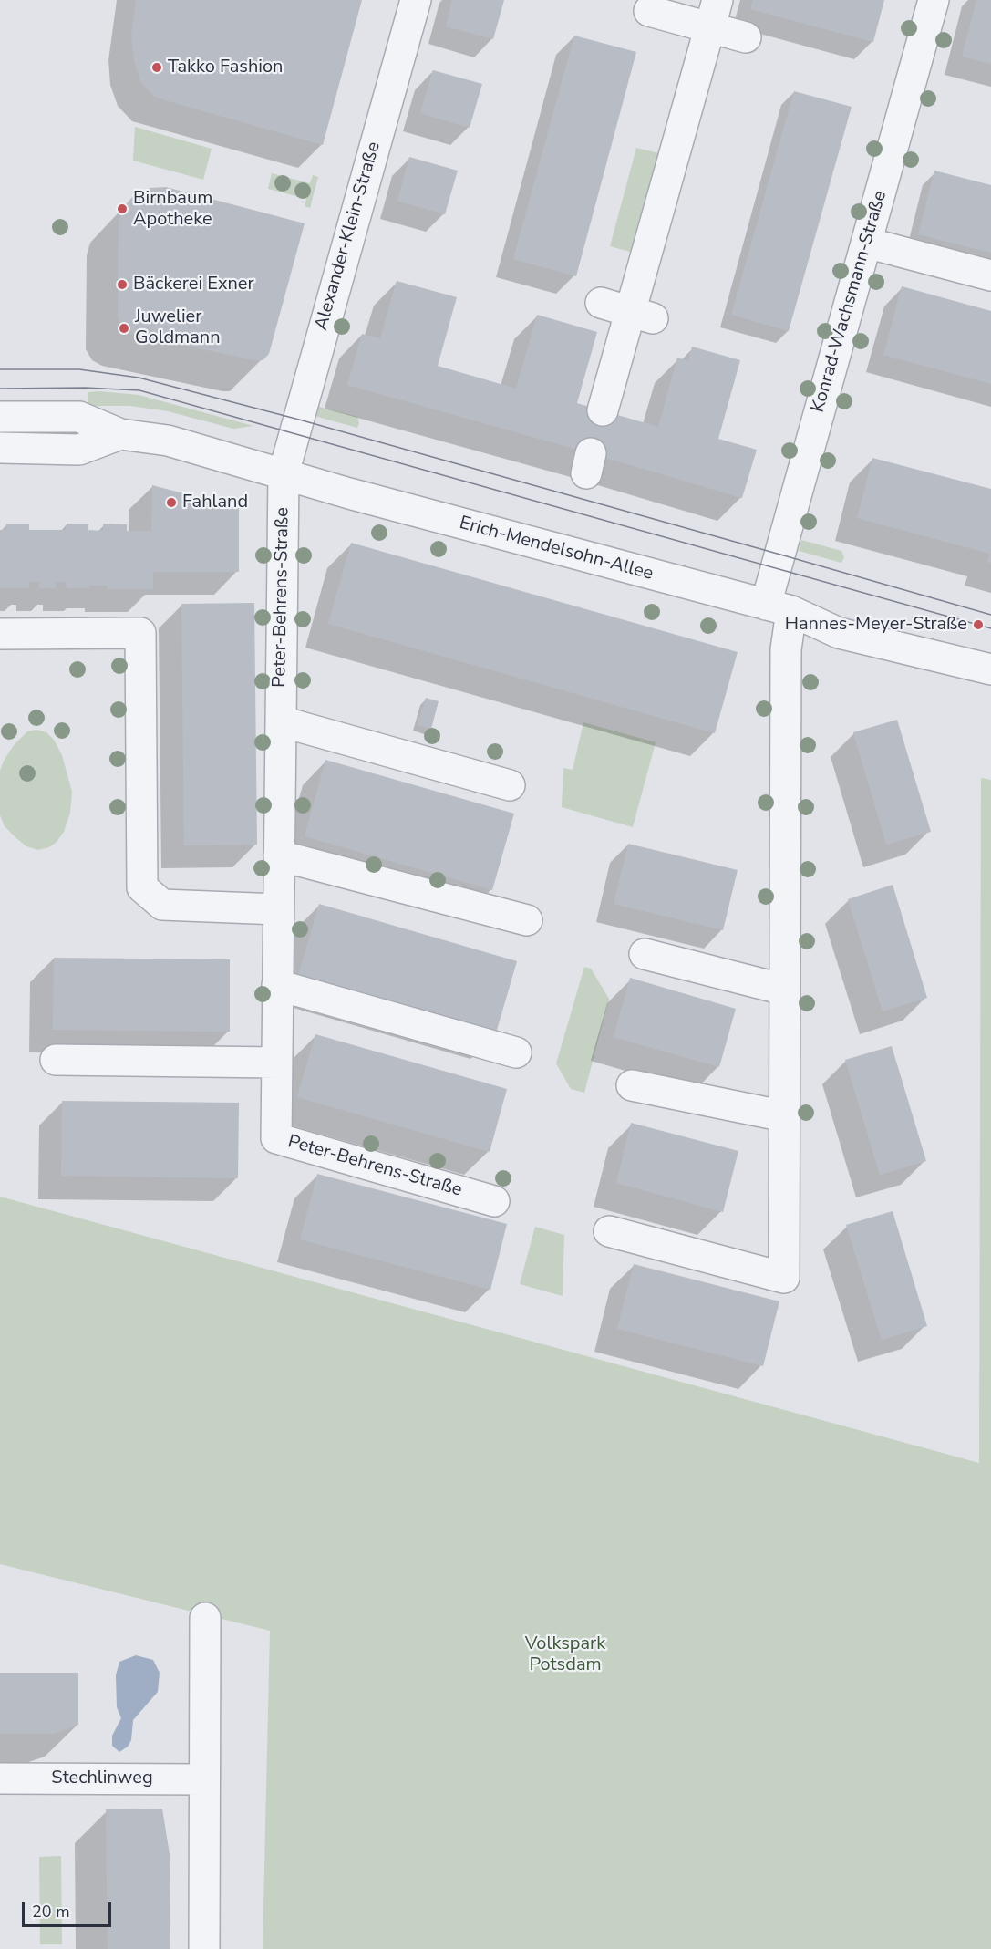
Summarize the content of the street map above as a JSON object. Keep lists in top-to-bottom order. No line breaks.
{"streets":{"street":["Alexander-Klein-Straße","Konrad-Wachsmann-Straße","Erich-Mendelsohn-Allee","Peter-Behrens-Straße","Stechlinweg"]},"crossings":[["Alexander-Klein-Straße","Erich-Mendelsohn-Allee"],["Alexander-Klein-Straße","Peter-Behrens-Straße"],["Konrad-Wachsmann-Straße","Erich-Mendelsohn-Allee"],["Erich-Mendelsohn-Allee","Peter-Behrens-Straße"]],"parks":["Volkspark Potsdam"],"places":["Takko Fashion","Birnbaum Apotheke","Bäckerei Exner","Juwelier Goldmann","Fahland","Hannes-Meyer-Straße"],"scale_bar":"20 m"}
